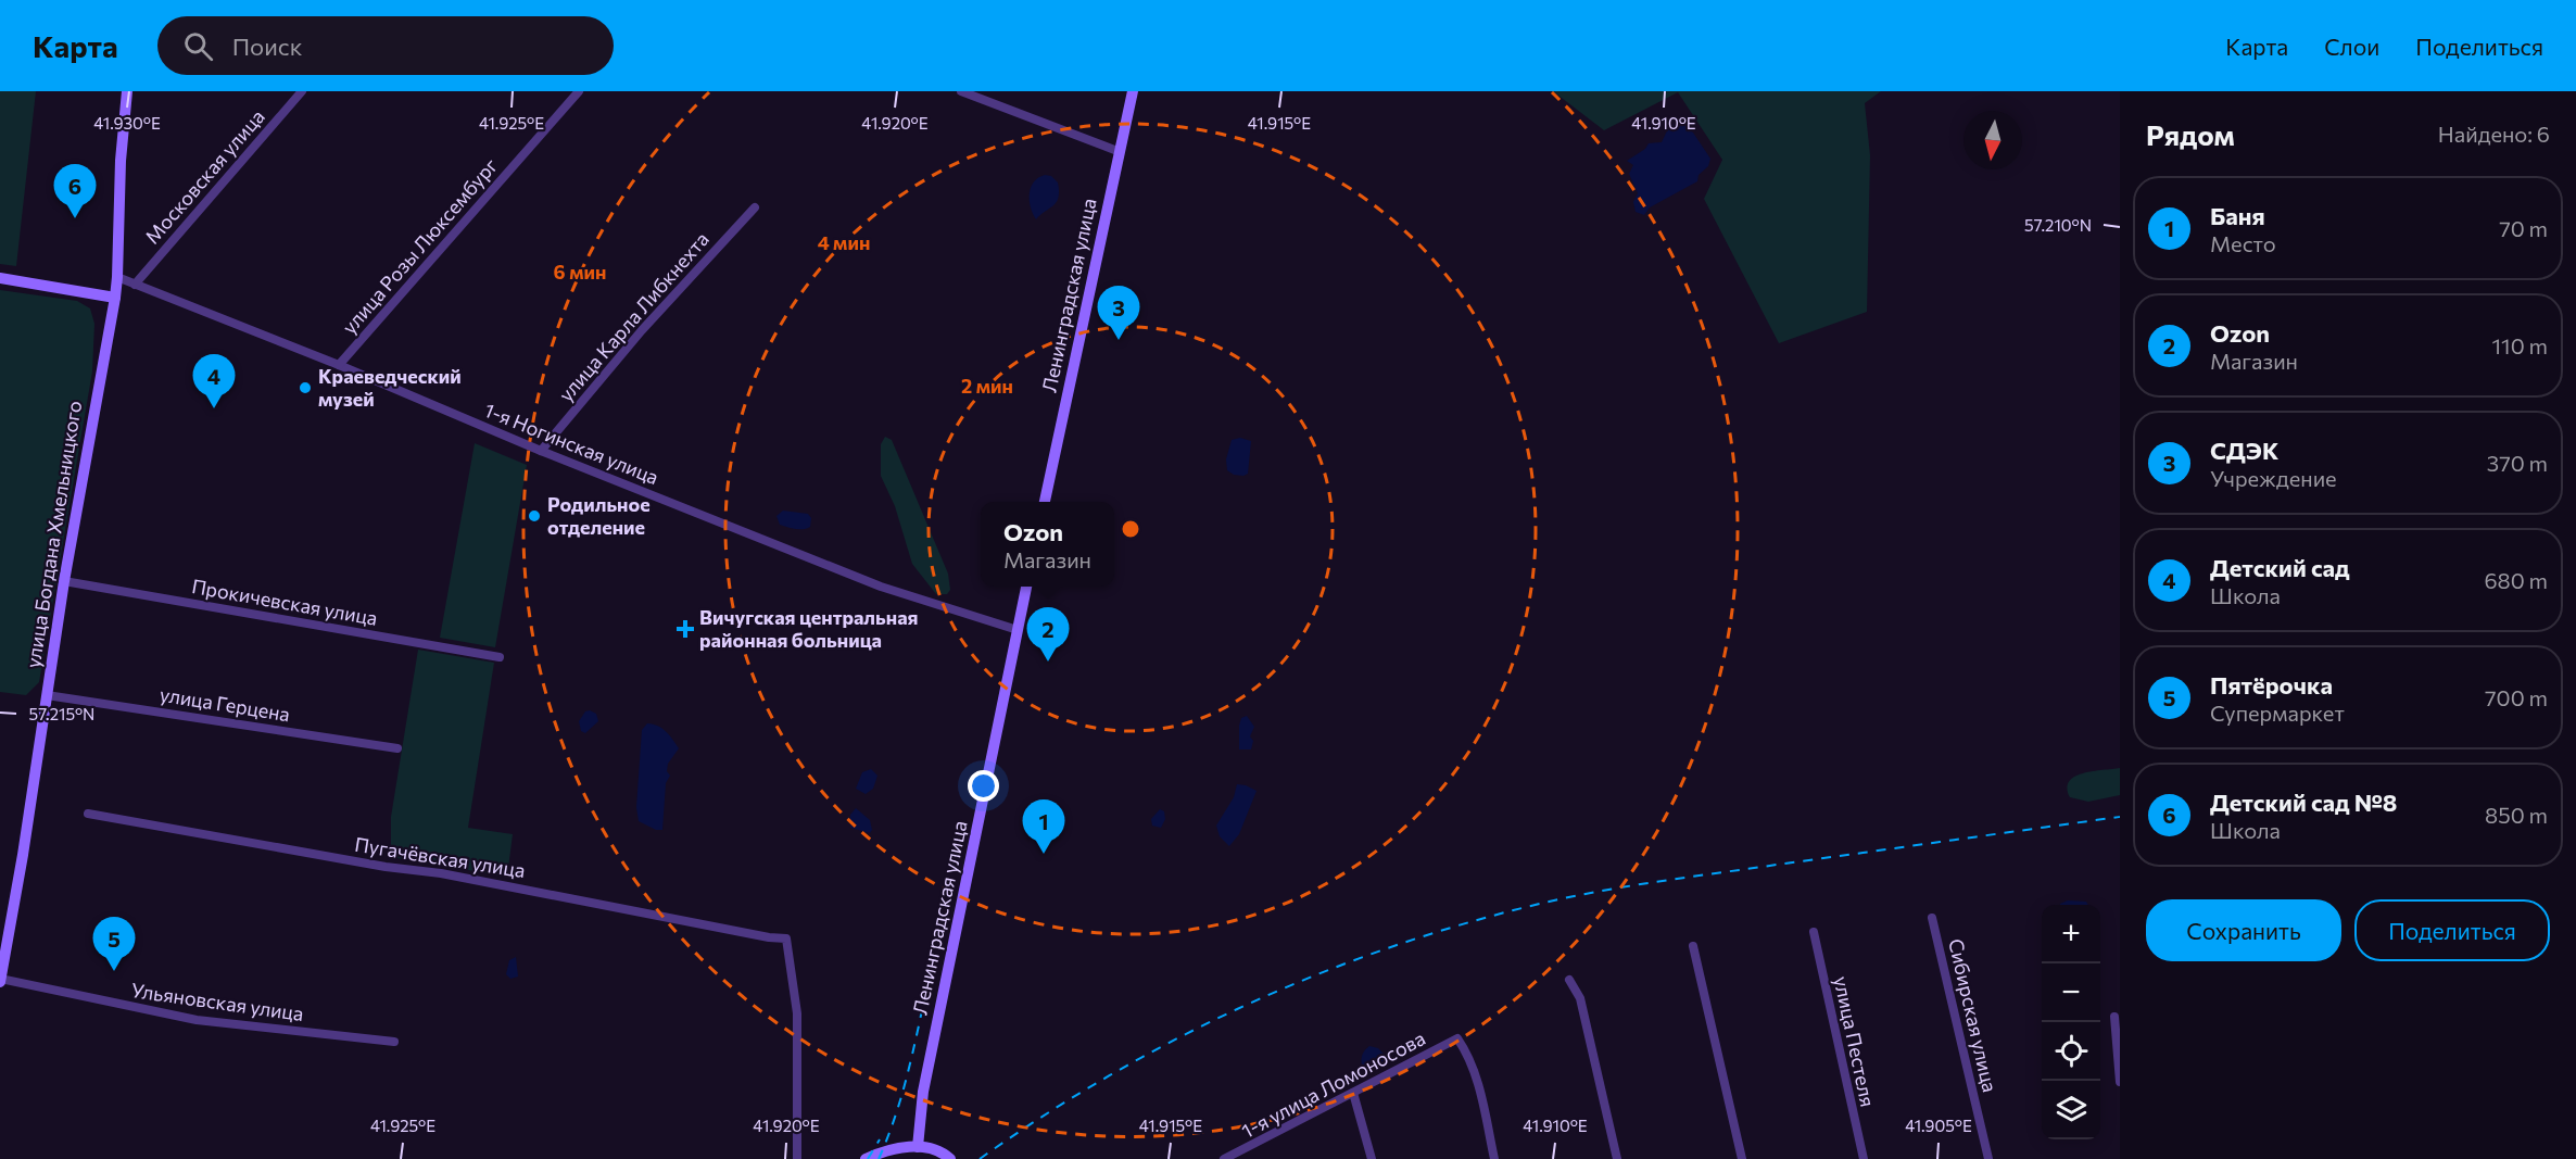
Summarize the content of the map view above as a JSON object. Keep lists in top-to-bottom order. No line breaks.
{"streets":{"main road":["Ленинградская улица","улица Богдана Хмельницкого"],"street":["Московская улица","улица Розы Люксембург","улица Карла Либкнехта","1-я Ногинская улица","Прокичевская улица","улица Герцена","Пугачёвская улица","Ульяновская улица","Сибирская улица","улица Пестеля","1-я улица Ломоносова"]},"crossings":[["Московская улица","1-я Ногинская улица"],["улица Розы Люксембург","1-я Ногинская улица"],["Ленинградская улица","1-я Ногинская улица"],["улица Карла Либкнехта","1-я Ногинская улица"],["1-я Ногинская улица","улица Богдана Хмельницкого"],["улица Богдана Хмельницкого","Прокичевская улица"],["улица Богдана Хмельницкого","улица Герцена"],["улица Богдана Хмельницкого","Ульяновская улица"]],"places":{"other":["Краеведческий музей","Родильное отделение"],"health":["Вичугская центральная районная больница"]},"north":"bottom","page":{"header":"Карта","search":"Поиск","nav":["Карта","Слои","Поделиться"],"heading":["Рядом","Найдено: 6"],"pins":["6","3","4","2","1","5"],"list":[{"mark":"1","name":"Баня","note":"Место","value":"70 m"},{"mark":"2","name":"Ozon","note":"Магазин","value":"110 m"},{"mark":"3","name":"СДЭК","note":"Учреждение","value":"370 m"},{"mark":"4","name":"Детский сад","note":"Школа","value":"680 m"},{"mark":"5","name":"Пятёрочка","note":"Супермаркет","value":"700 m"},{"mark":"6","name":"Детский сад №8","note":"Школа","value":"850 m"}],"popup":["Ozon","Магазин"],"buttons":["Сохранить","Поделиться"],"map_buttons":["+","−"]},"coordinates":["41.930°E","41.925°E","41.920°E","41.915°E","41.910°E","57.210°N","57.215°N","41.905°E"],"rings":["4 мин","6 мин","2 мин"]}
